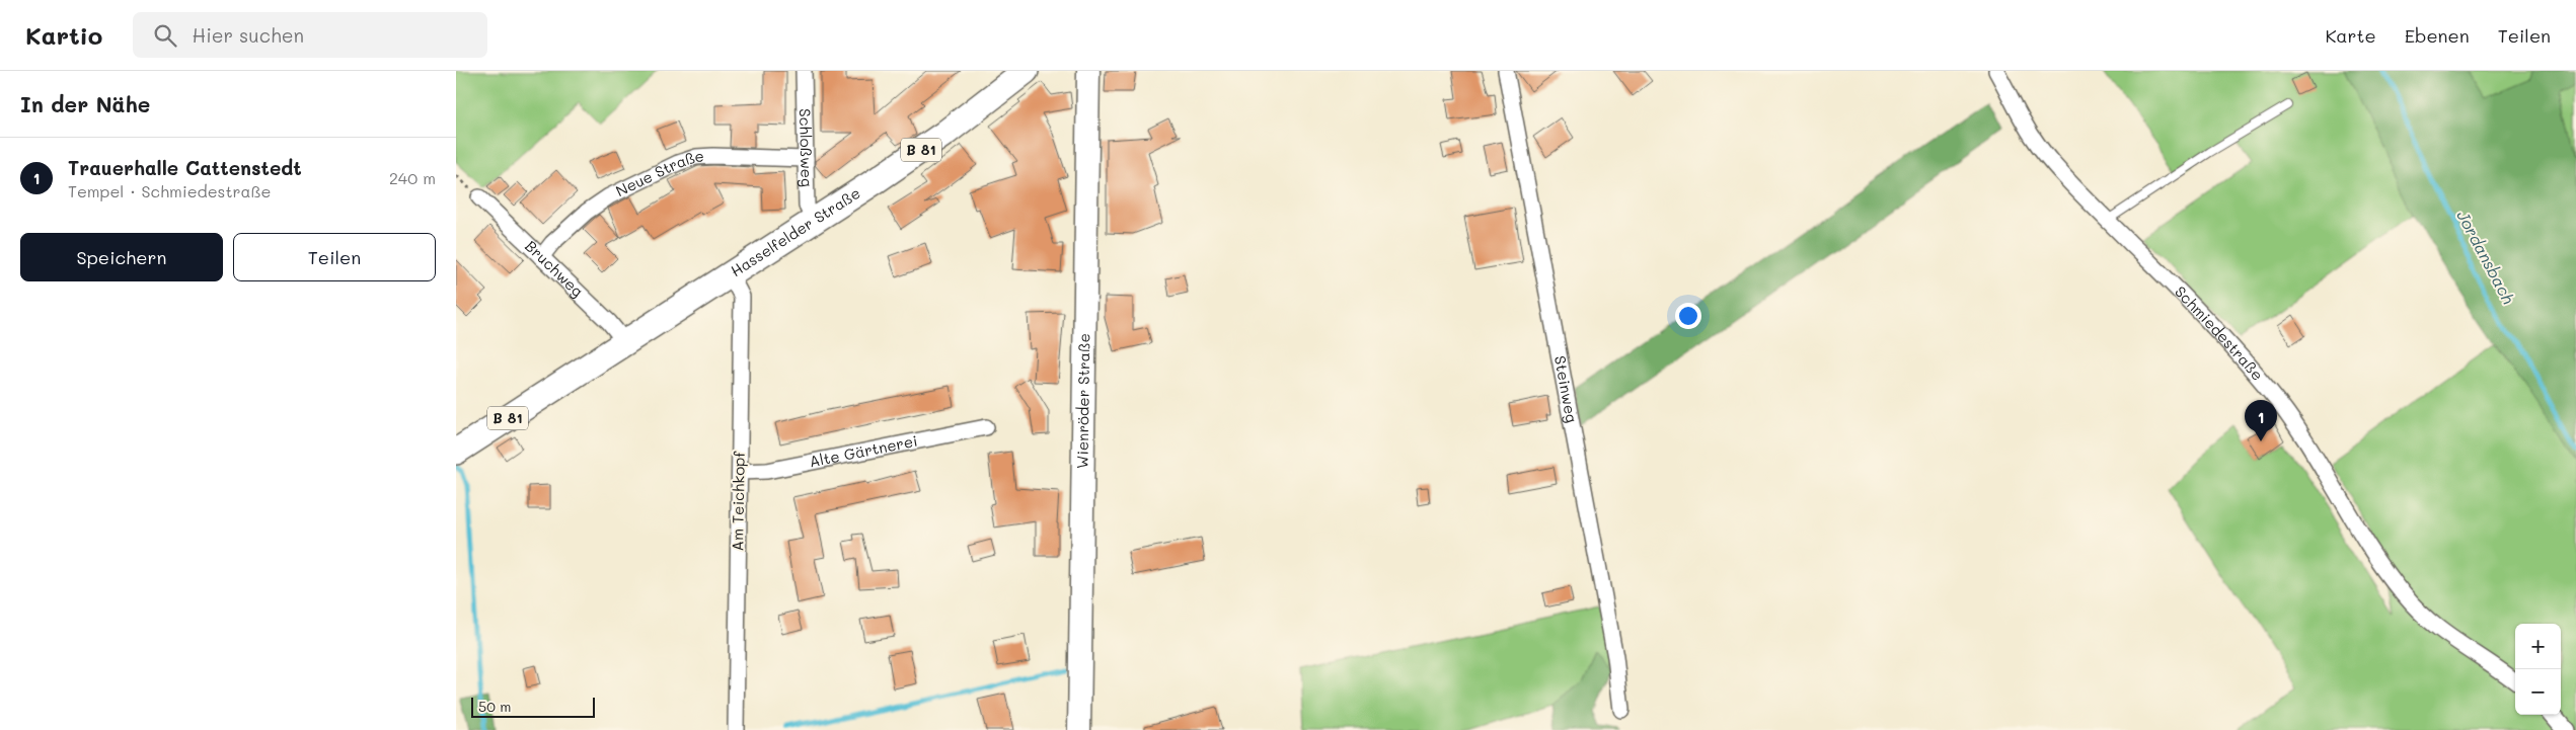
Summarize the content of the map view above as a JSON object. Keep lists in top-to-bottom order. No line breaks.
{"streets":{"main road":["B 81","Hasselfelder Straße","Wienröder Straße"],"street":["Schloßweg","Neue Straße","Bruchweg","Schmiedestraße","Steinweg","Alte Gärtnerei","Am Teichkopf"]},"crossings":[["Schloßweg","Neue Straße"],["Schloßweg","Hasselfelder Straße"],["Neue Straße","Bruchweg"],["Hasselfelder Straße","Bruchweg"],["Hasselfelder Straße","Am Teichkopf"],["Alte Gärtnerei","Am Teichkopf"]],"water":["Jordansbach"],"scale_bar":"50 m","page":{"header":"Kartio","search":"Hier suchen","nav":["Karte","Ebenen","Teilen"],"heading":"In der Nähe","list":[{"mark":"1","name":"Trauerhalle Cattenstedt","note":"Tempel · Schmiedestraße","value":"240 m"}],"buttons":["Speichern","Teilen"],"pins":"1","map_buttons":["+","−"],"scale":"50 m"}}
